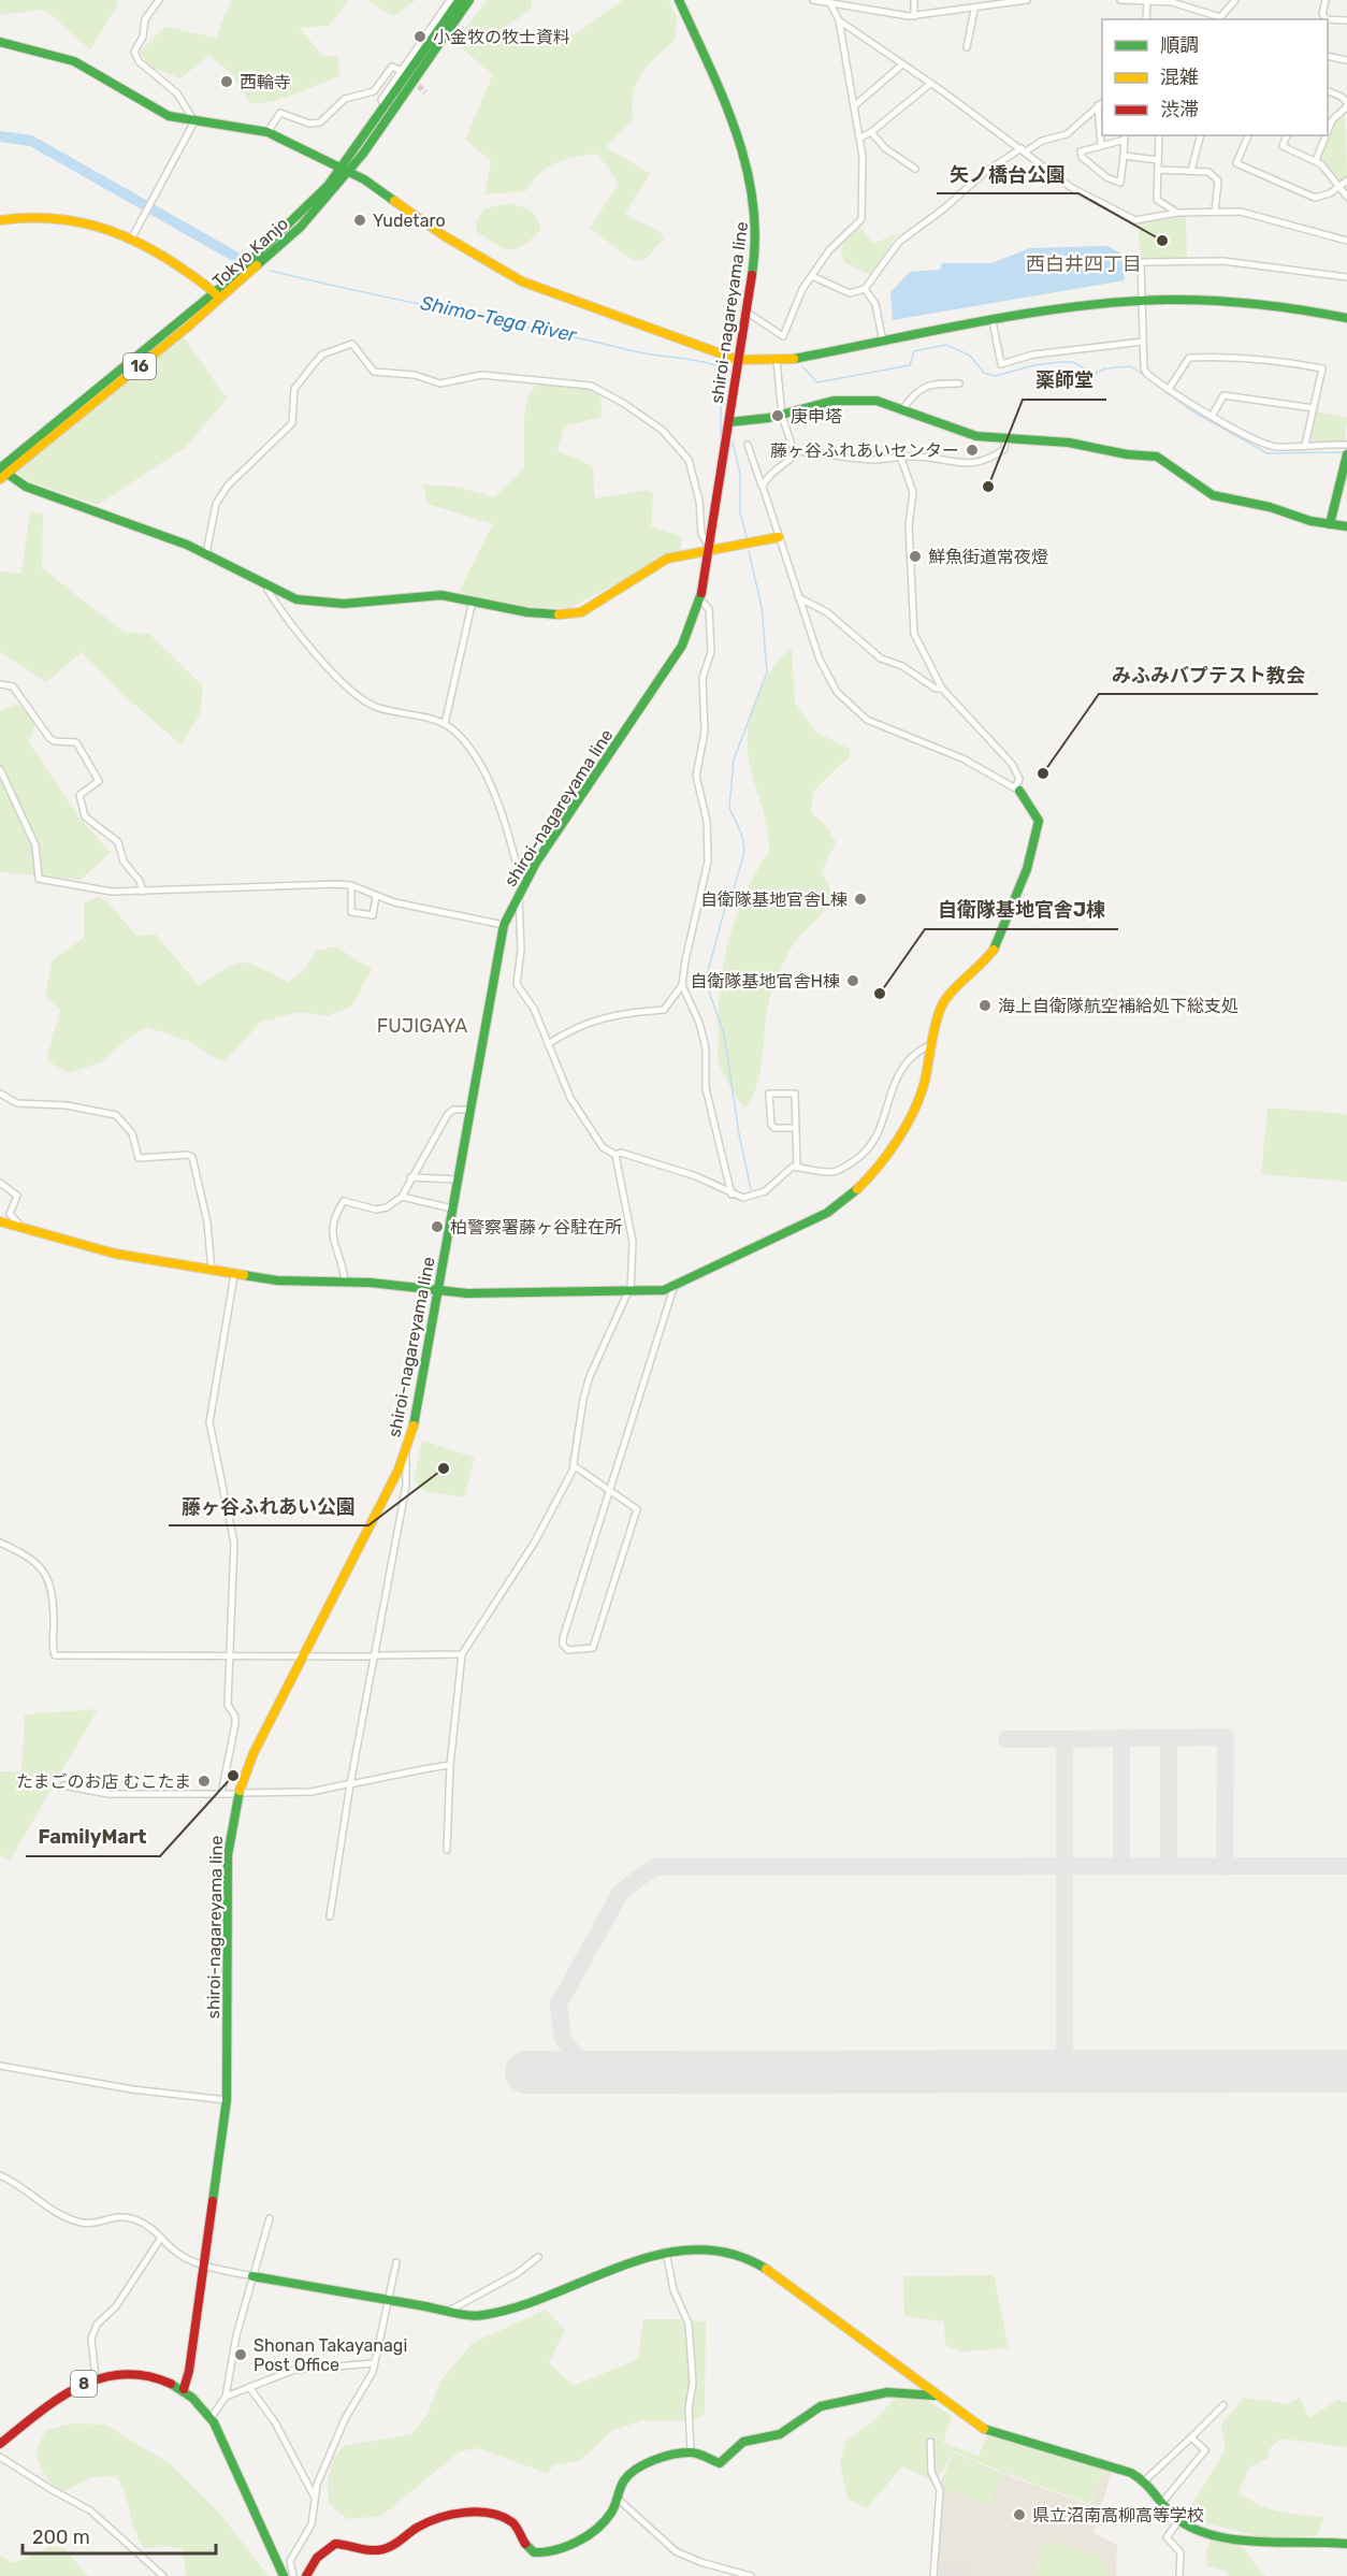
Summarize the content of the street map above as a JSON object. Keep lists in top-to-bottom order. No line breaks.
{"streets":{"main road":["Tokyo Kanjo","shiroi-nagareyama line","16","8"]},"crossings":[["shiroi-nagareyama line","8"]],"districts":["西白井四丁目","FUJIGAYA"],"water":["Shimo-Tega River"],"places":["小金牧の牧士資料","西輪寺","Yudetaro","矢ノ橋台公園","庚申塔","藤ヶ谷ふれあいセンター","薬師堂","鮮魚街道常夜燈","みふみバプテスト教会","自衛隊基地官舎L棟","自衛隊基地官舎H棟","自衛隊基地官舎J棟","海上自衛隊航空補給処下総支処","柏警察署藤ヶ谷駐在所","藤ヶ谷ふれあい公園","FamilyMart","たまごのお店 むこたま","Shonan Takayanagi Post Office","県立沼南高柳高等学校"],"legend":["順調","混雑","渋滞"],"scale_bar":"200 m"}
